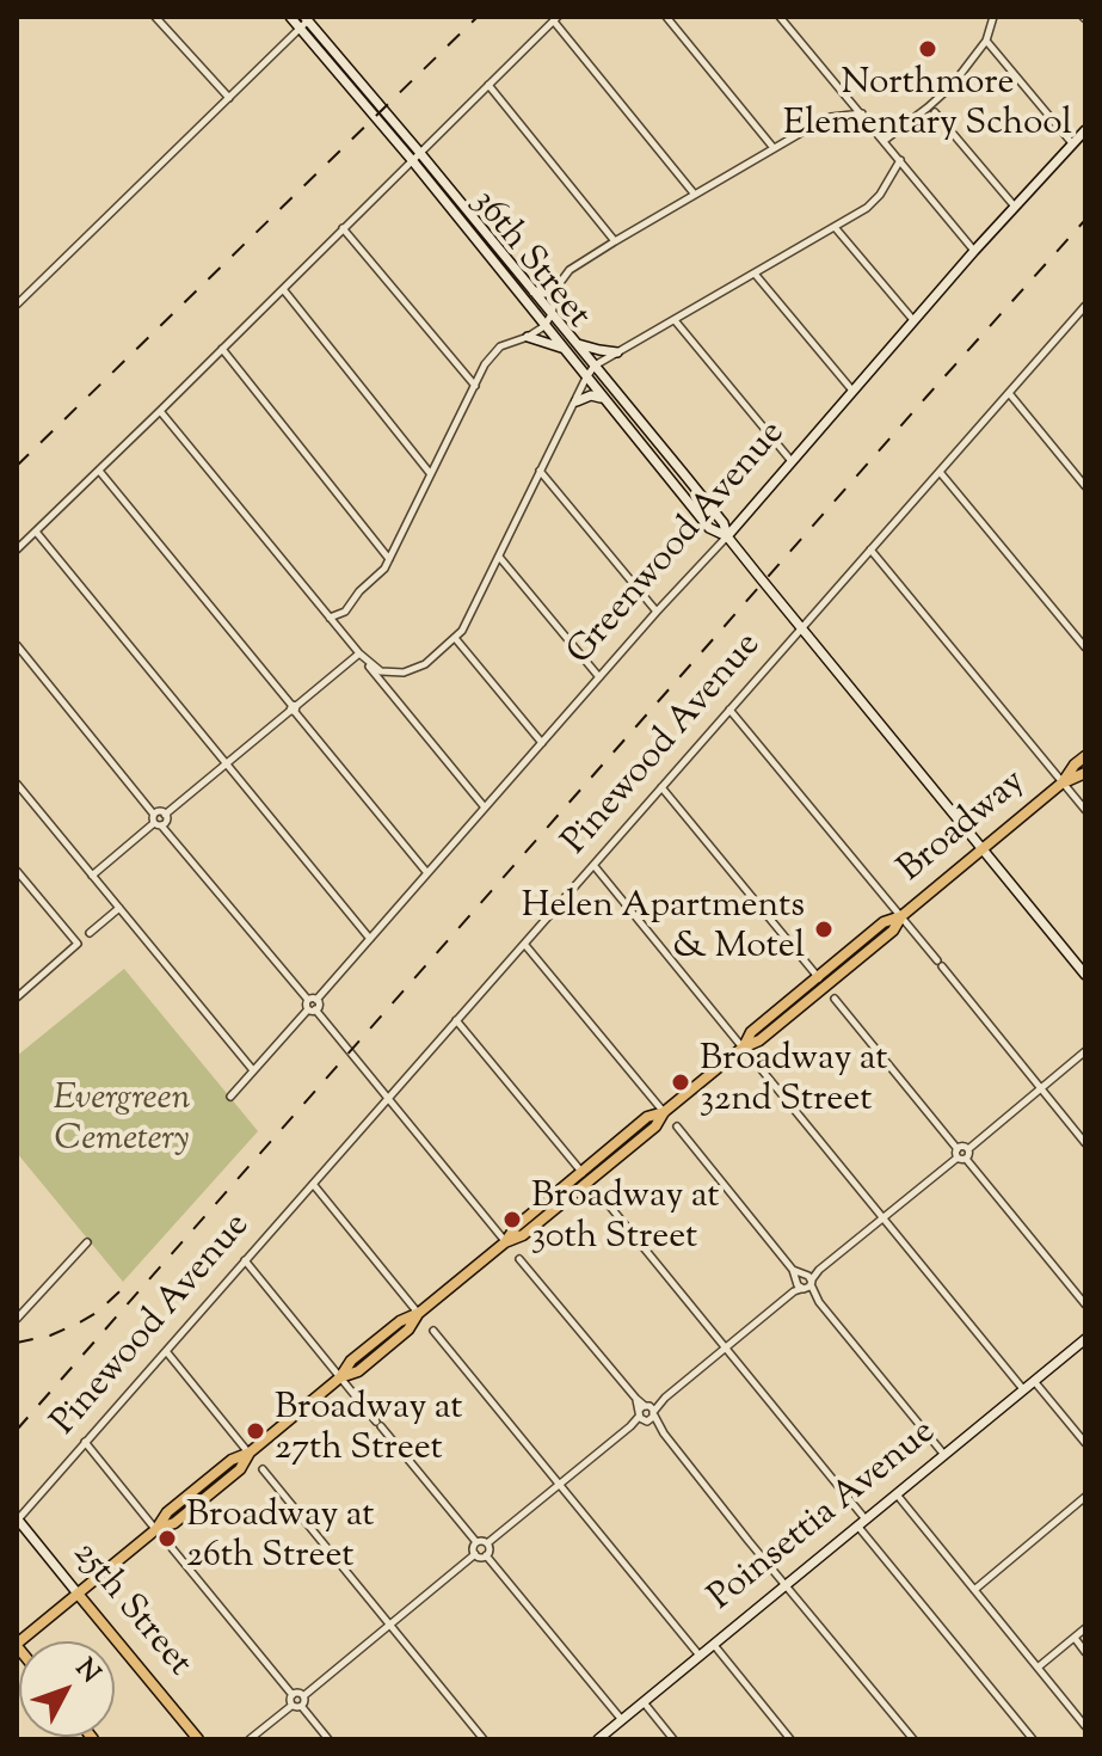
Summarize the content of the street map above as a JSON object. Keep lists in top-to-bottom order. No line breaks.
{"streets":{"main road":["Broadway","25th Street"],"street":["36th Street","Greenwood Avenue","Pinewood Avenue","Poinsettia Avenue"]},"crossings":[["36th Street","Greenwood Avenue"],["36th Street","Pinewood Avenue"],["36th Street","Broadway"],["Pinewood Avenue","25th Street"],["Broadway","25th Street"]],"parks":["Evergreen Cemetery"],"places":["Northmore Elementary School","Helen Apartments & Motel","Broadway at 32nd Street","Broadway at 30th Street","Broadway at 27th Street","Broadway at 26th Street"],"north":"top right"}
